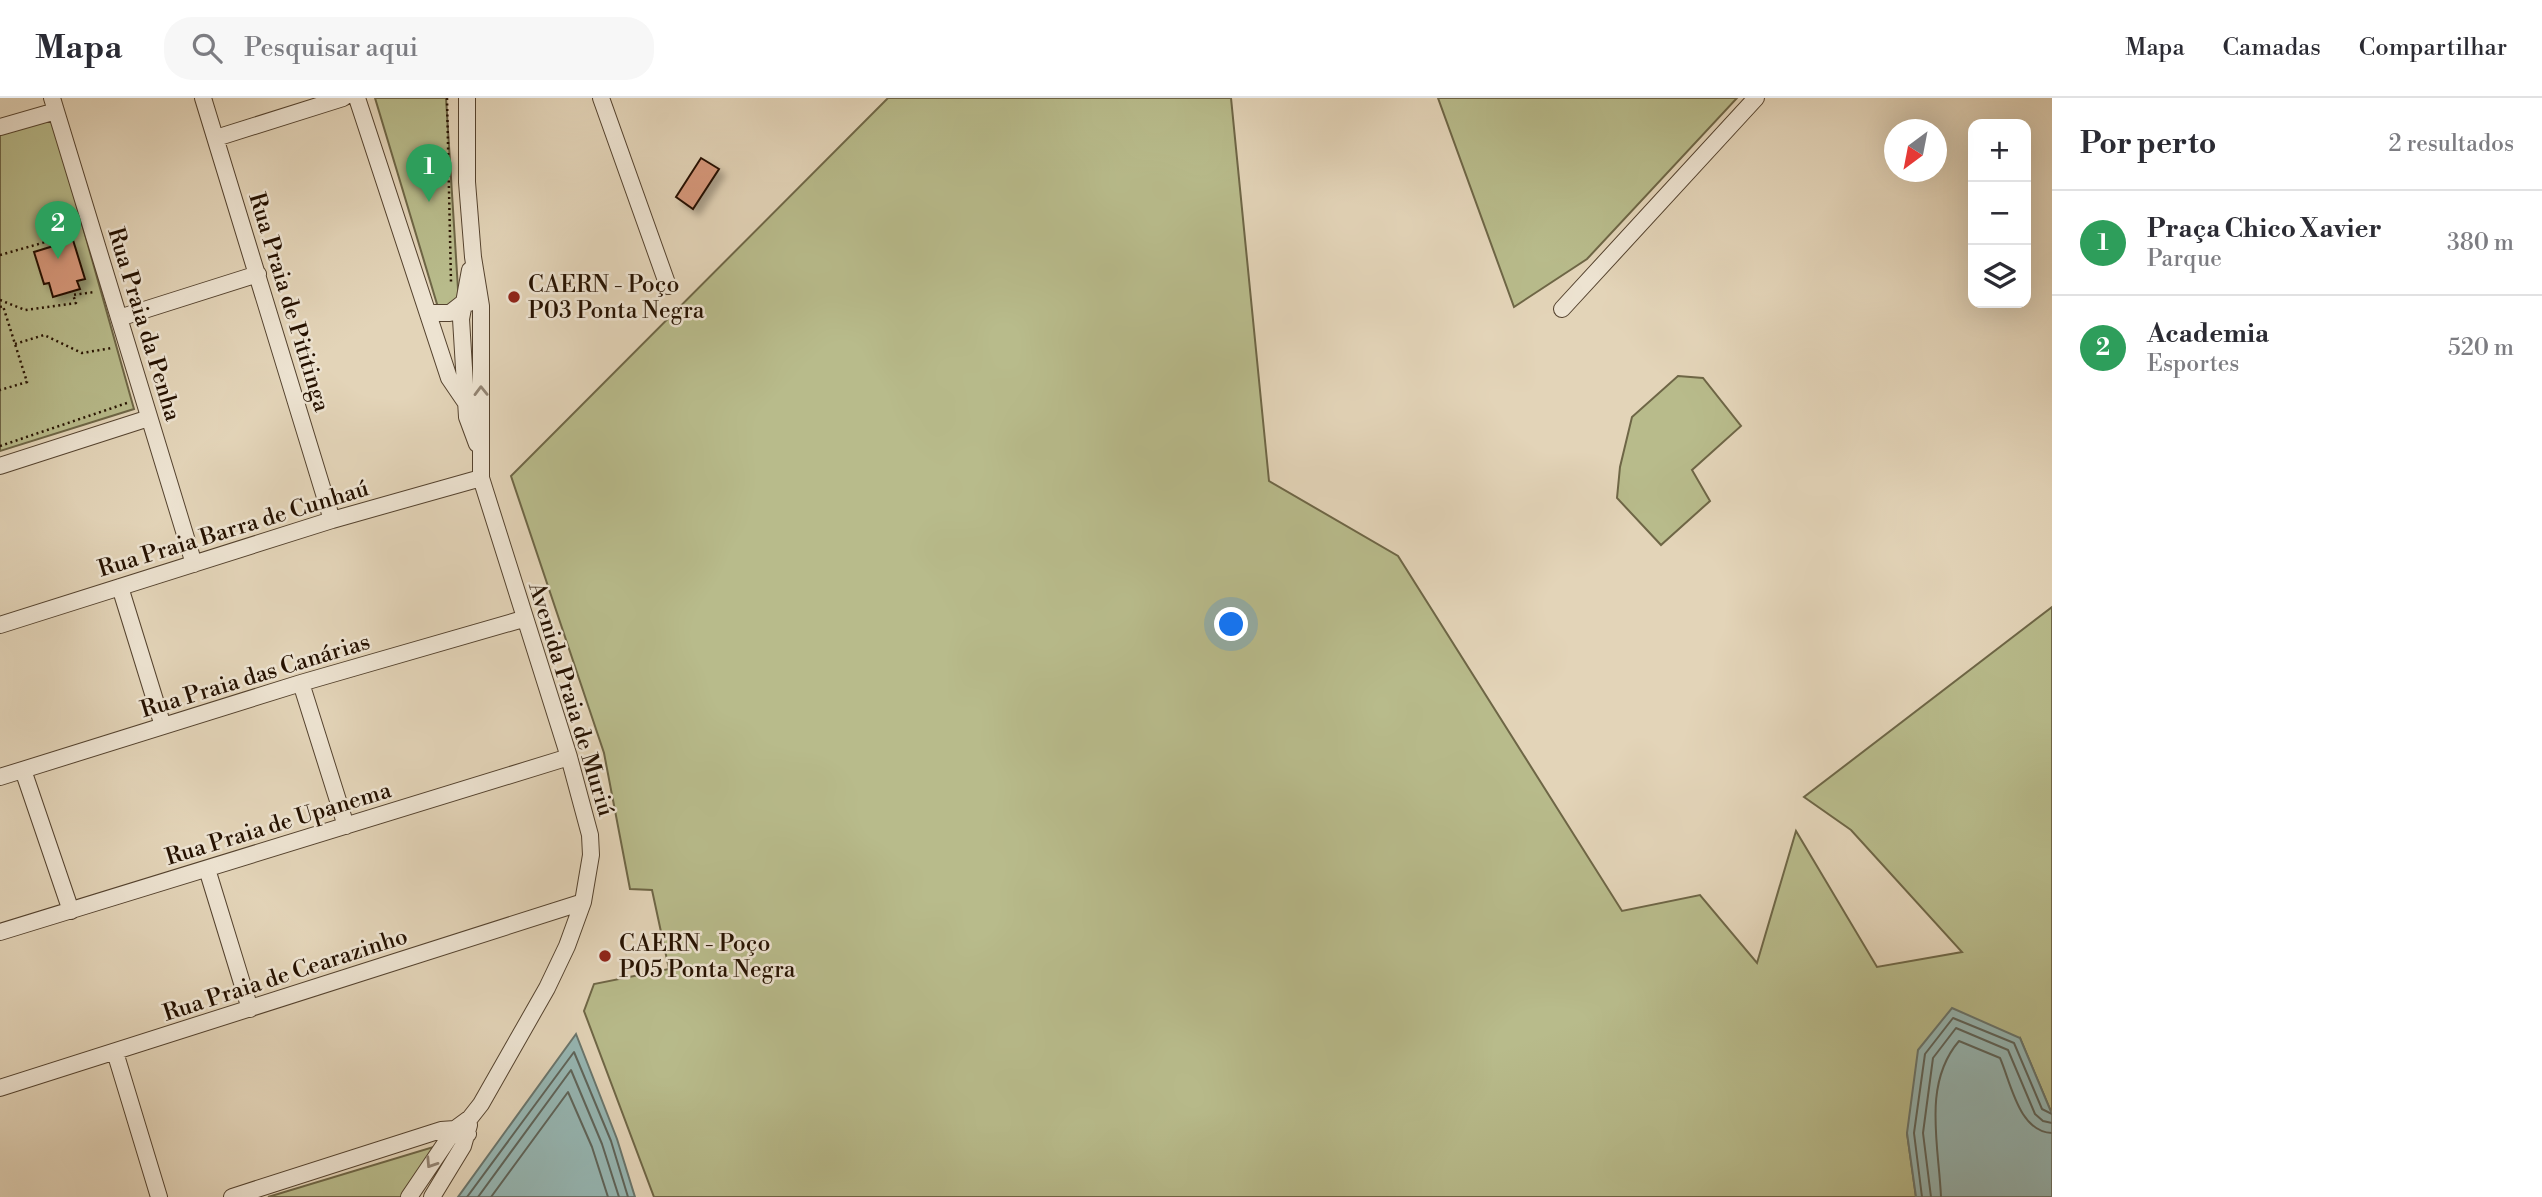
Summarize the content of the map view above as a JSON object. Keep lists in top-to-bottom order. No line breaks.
{"streets":{"street":["Rua Praia de Pititinga","Rua Praia da Penha","Rua Praia Barra de Cunhaú","Rua Praia das Canárias","Avenida Praia de Muriú","Rua Praia de Upanema","Rua Praia de Cearazinho"]},"crossings":[["Rua Praia de Pititinga","Rua Praia Barra de Cunhaú"],["Rua Praia da Penha","Rua Praia Barra de Cunhaú"],["Rua Praia Barra de Cunhaú","Avenida Praia de Muriú"],["Rua Praia das Canárias","Avenida Praia de Muriú"],["Avenida Praia de Muriú","Rua Praia de Upanema"],["Avenida Praia de Muriú","Rua Praia de Cearazinho"]],"places":["CAERN - Poço P03 Ponta Negra","CAERN - Poço P05 Ponta Negra"],"north":"bottom left","page":{"header":"Mapa","search":"Pesquisar aqui","nav":["Mapa","Camadas","Compartilhar"],"heading":["Por perto","2 resultados"],"map_buttons":["+","−"],"pins":["1","2"],"list":[{"mark":"1","name":"Praça Chico Xavier","note":"Parque","value":"380 m"},{"mark":"2","name":"Academia","note":"Esportes","value":"520 m"}]}}
